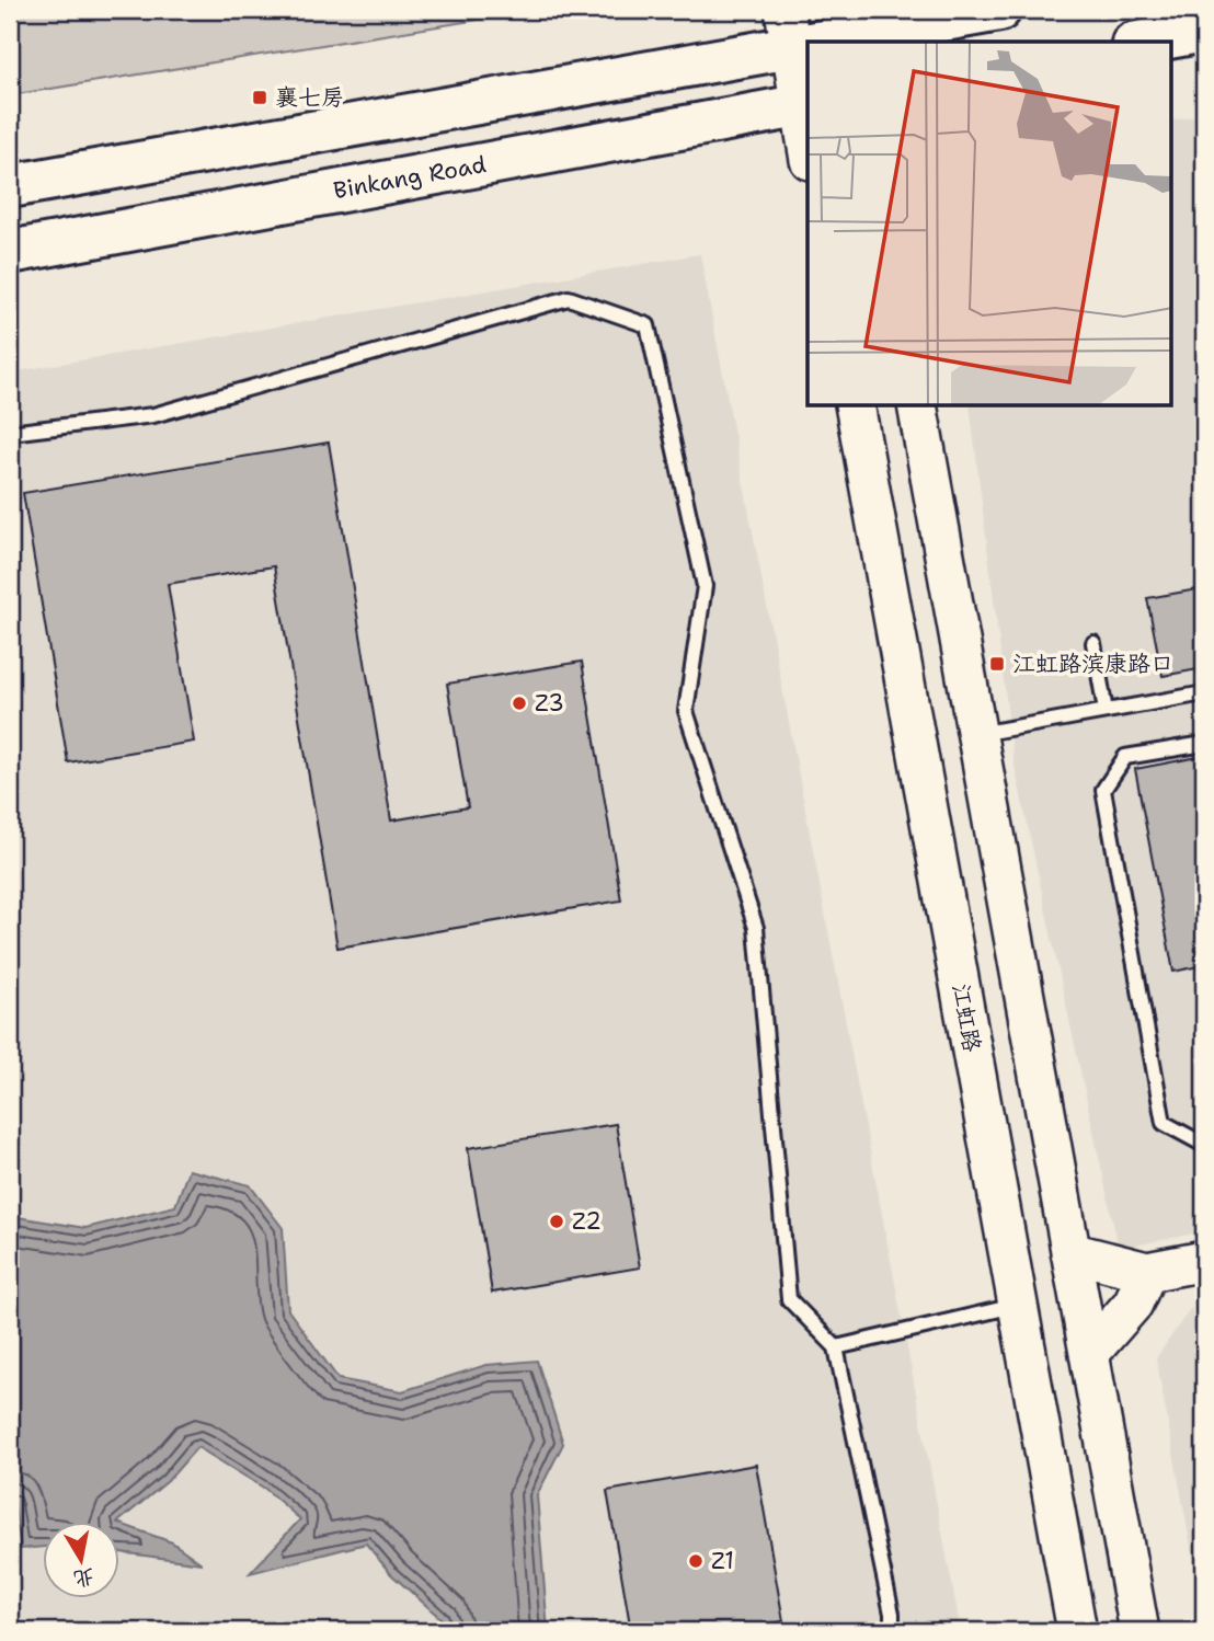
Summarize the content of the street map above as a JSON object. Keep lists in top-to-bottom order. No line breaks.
{"streets":{"main road":["Binkang Road","江虹路"]},"places":{"transit":["襄七房","江虹路滨康路口"],"other":["Z3","Z2","Z1"]},"north":"bottom"}
